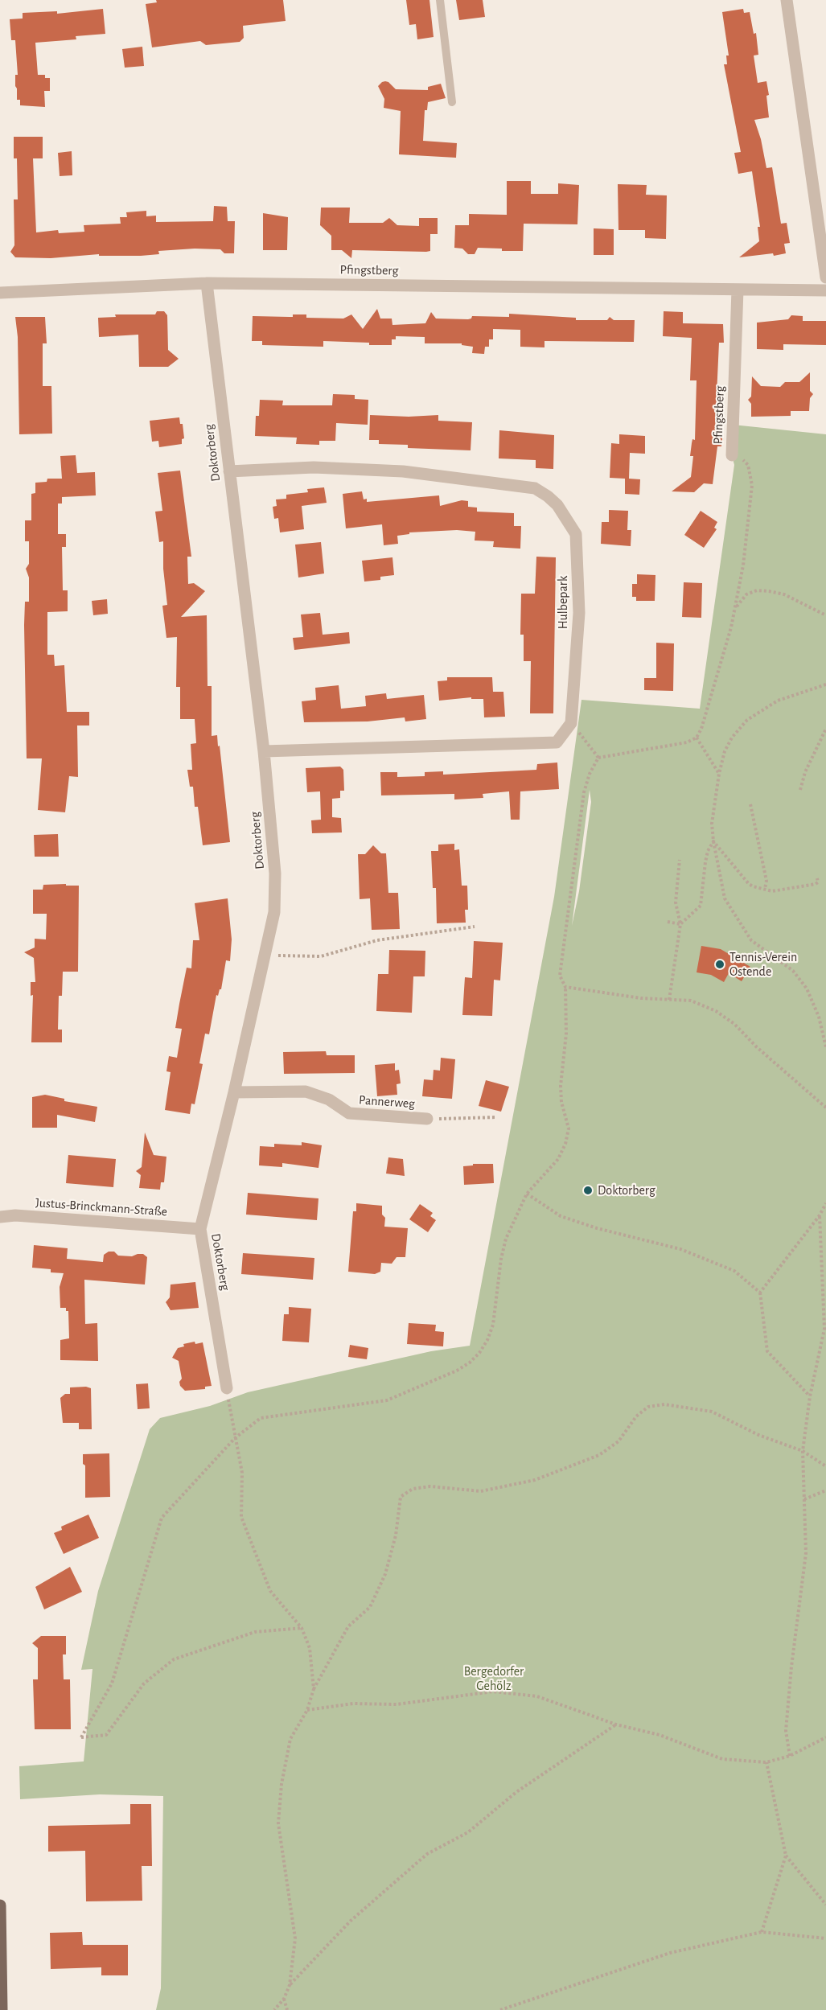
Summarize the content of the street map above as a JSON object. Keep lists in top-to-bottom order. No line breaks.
{"streets":{"street":["Pfingstberg","Doktorberg","Hulbepark","Pannerweg","Justus-Brinckmann-Straße"]},"crossings":[["Pfingstberg","Doktorberg"],["Doktorberg","Hulbepark"],["Doktorberg","Pannerweg"],["Doktorberg","Justus-Brinckmann-Straße"]],"parks":["Bergedorfer Gehölz"],"places":["Tennis-Verein Ostende","Doktorberg"]}
